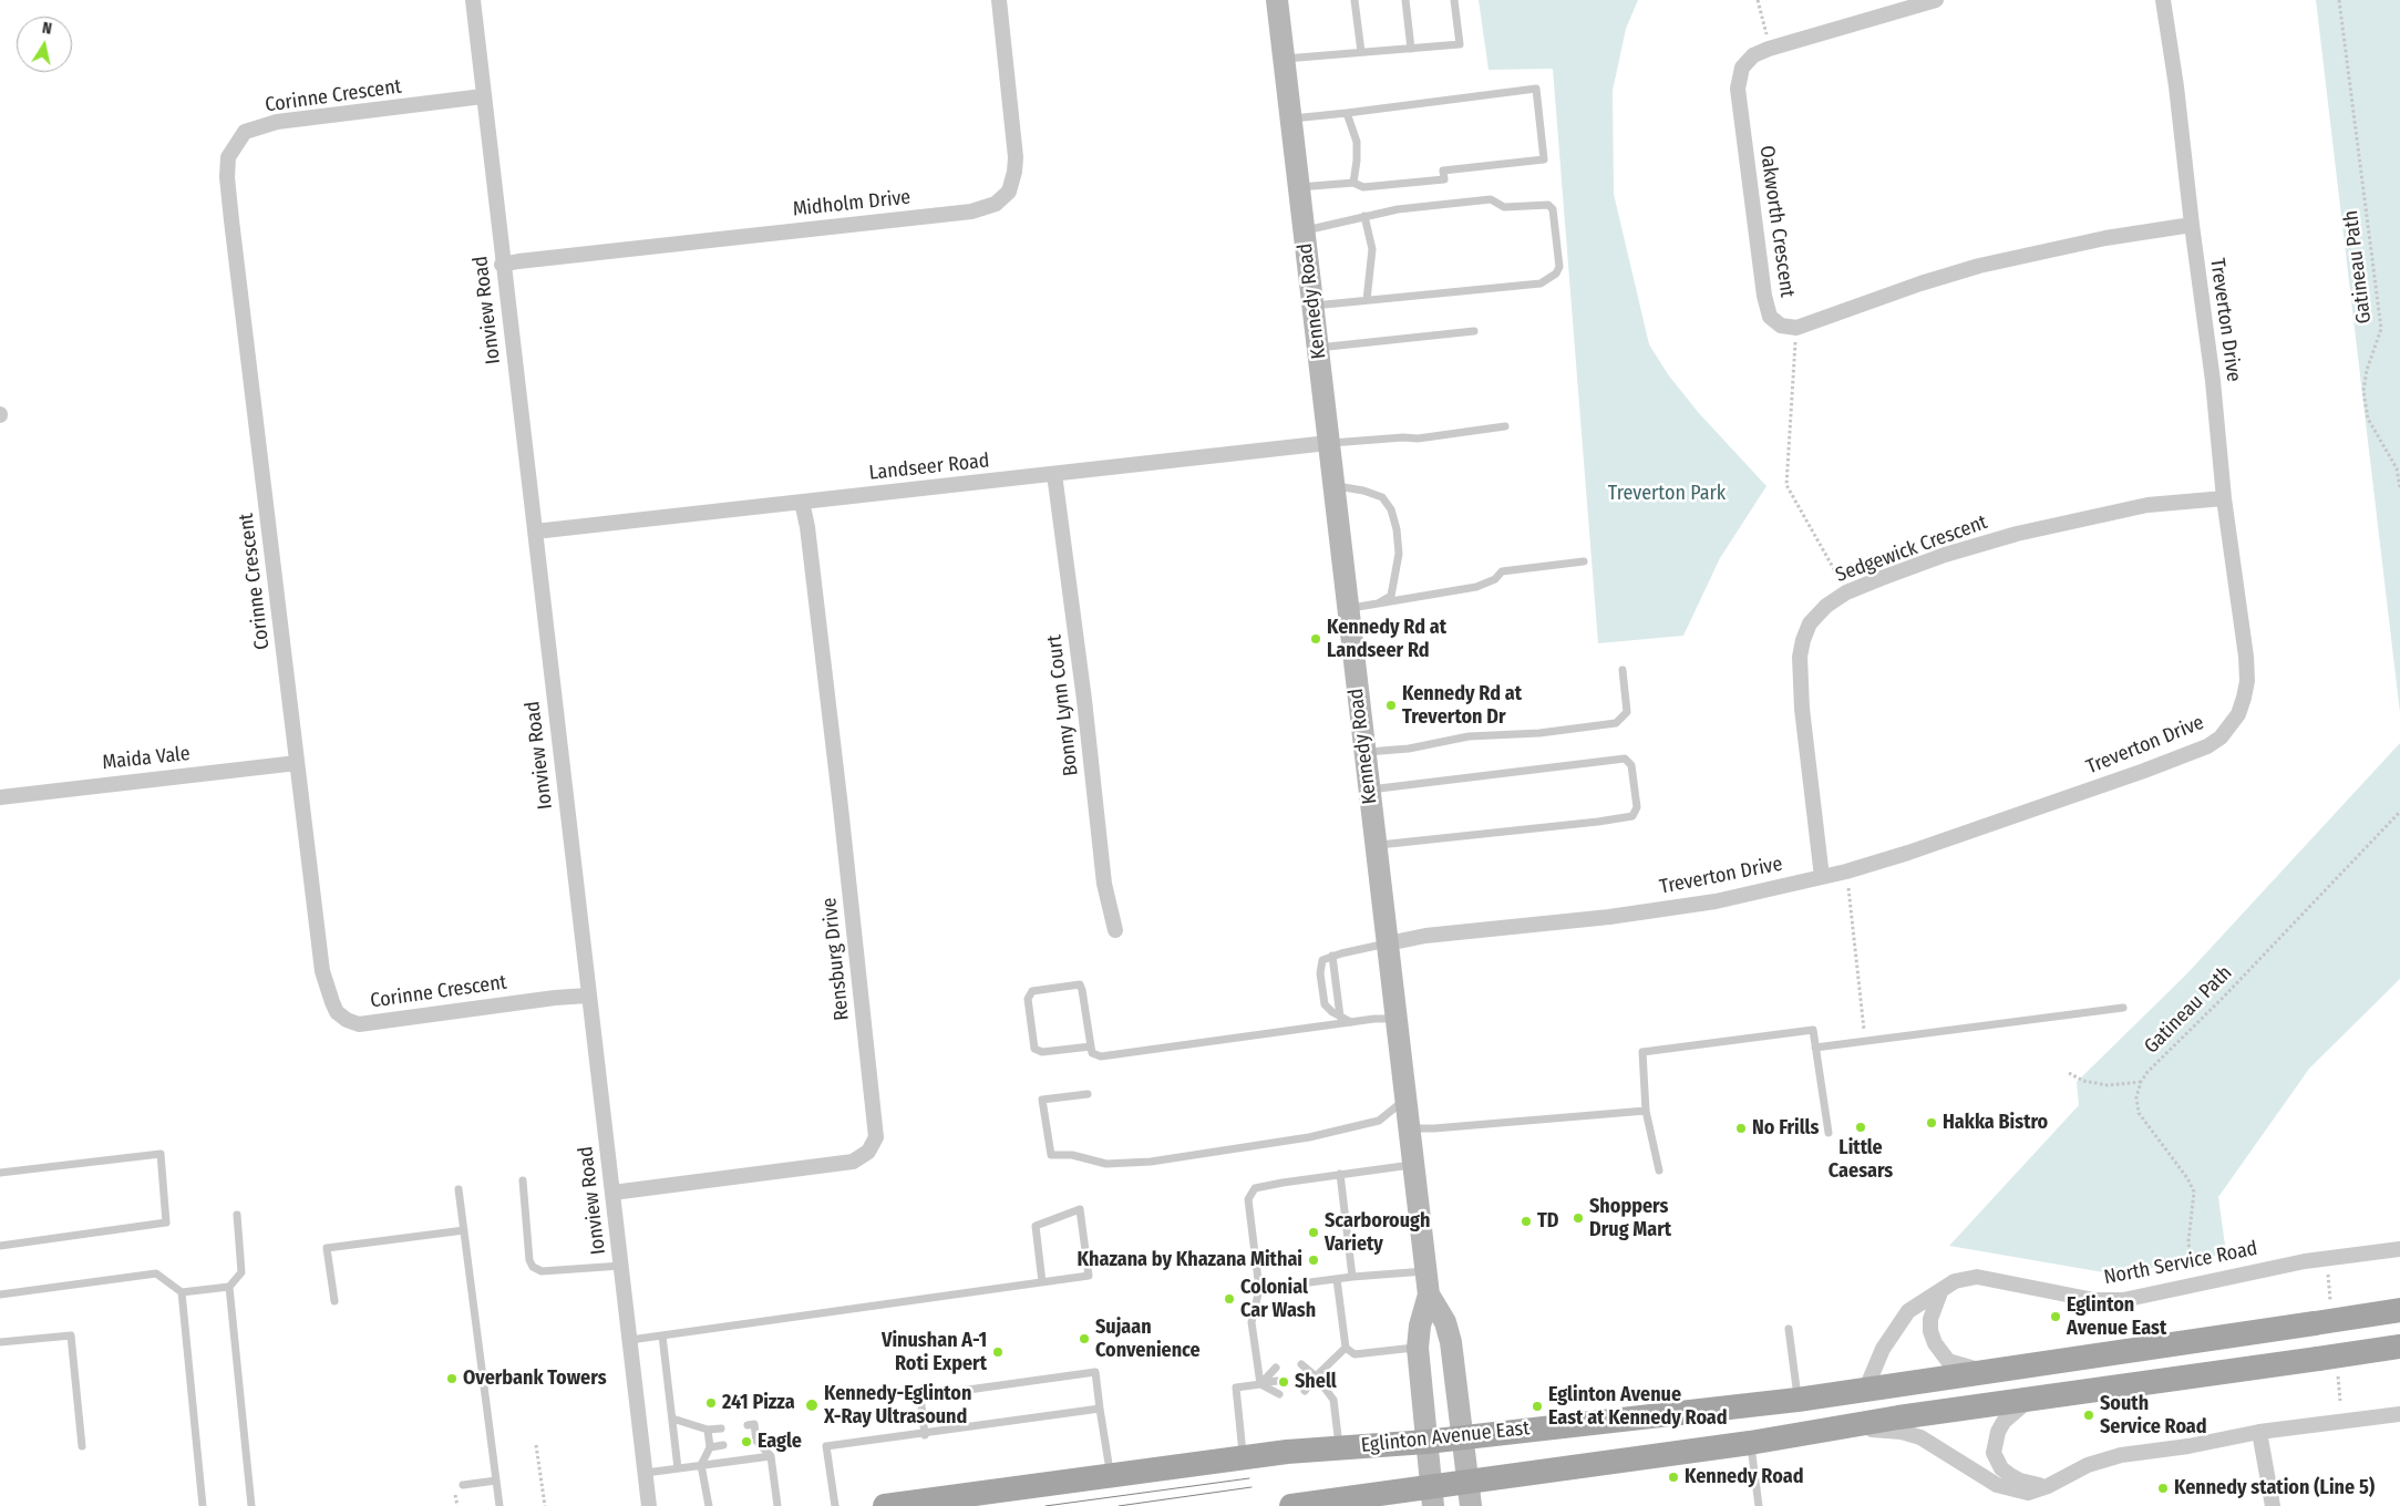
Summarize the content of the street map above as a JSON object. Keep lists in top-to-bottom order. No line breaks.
{"streets":{"main road":["Kennedy Road","Eglinton Avenue East"],"street":["Corinne Crescent","Midholm Drive","Oakworth Crescent","Ionview Road","Treverton Drive","Landseer Road","Sedgewick Crescent","Bonny Lynn Court","Maida Vale","Rensburg Drive","North Service Road"],"path":["Gatineau Path"]},"crossings":[["Corinne Crescent","Ionview Road"],["Corinne Crescent","Maida Vale"],["Midholm Drive","Ionview Road"],["Kennedy Road","Treverton Drive"],["Kennedy Road","Landseer Road"],["Kennedy Road","Eglinton Avenue East"],["Ionview Road","Landseer Road"],["Ionview Road","Rensburg Drive"],["Treverton Drive","Sedgewick Crescent"],["Landseer Road","Bonny Lynn Court"],["Landseer Road","Rensburg Drive"],["North Service Road","Eglinton Avenue East"]],"parks":["Treverton Park"],"places":["Kennedy Rd at Landseer Rd","Kennedy Rd at Treverton Dr","Hakka Bistro","Little Caesars","No Frills","Shoppers Drug Mart","TD","Scarborough Variety","Khazana by Khazana Mithai","Colonial Car Wash","Eglinton Avenue East","Sujaan Convenience","Vinushan A-1 Roti Expert","Overbank Towers","Shell","241 Pizza","Kennedy-Eglinton X-Ray Ultrasound","Eglinton Avenue East at Kennedy Road","South Service Road","Eagle","Kennedy Road","Kennedy station (Line 5)"],"north":"top"}
